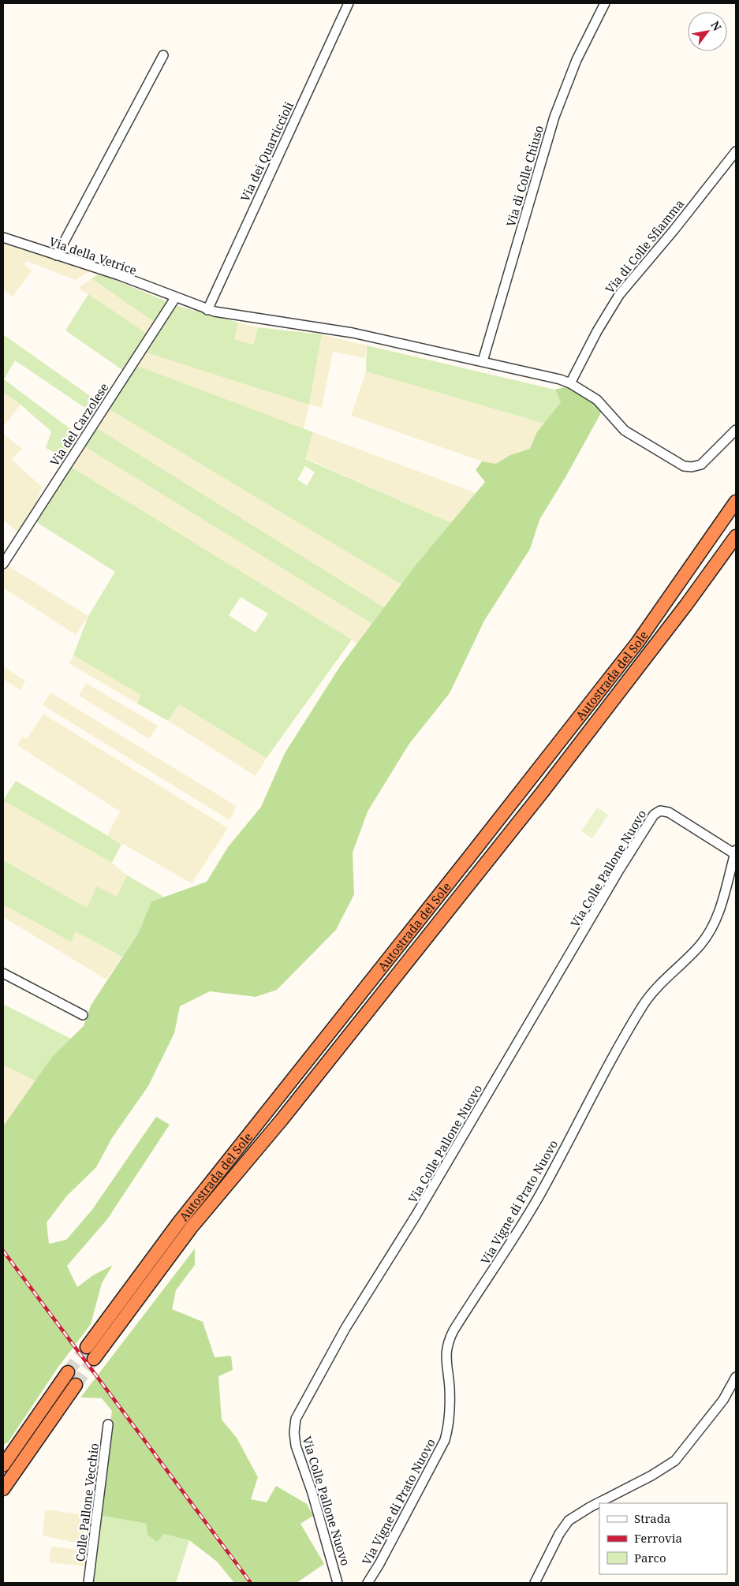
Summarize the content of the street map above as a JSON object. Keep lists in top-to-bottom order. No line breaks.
{"streets":{"highway":["Autostrada del Sole"],"street":["Via dei Quarticcioli","Via di Colle Chiuso","Via di Colle Sfiamma","Via della Vetrice","Via del Carzolese","Via Colle Pallone Nuovo","Via Vigne di Prato Nuovo","Colle Pallone Vecchio"]},"crossings":[["Via dei Quarticcioli","Via della Vetrice"],["Via di Colle Chiuso","Via della Vetrice"],["Via di Colle Sfiamma","Via della Vetrice"],["Via della Vetrice","Via del Carzolese"],["Via Colle Pallone Nuovo","Via Vigne di Prato Nuovo"]],"legend":["Strada","Ferrovia","Parco"],"north":"top right"}
